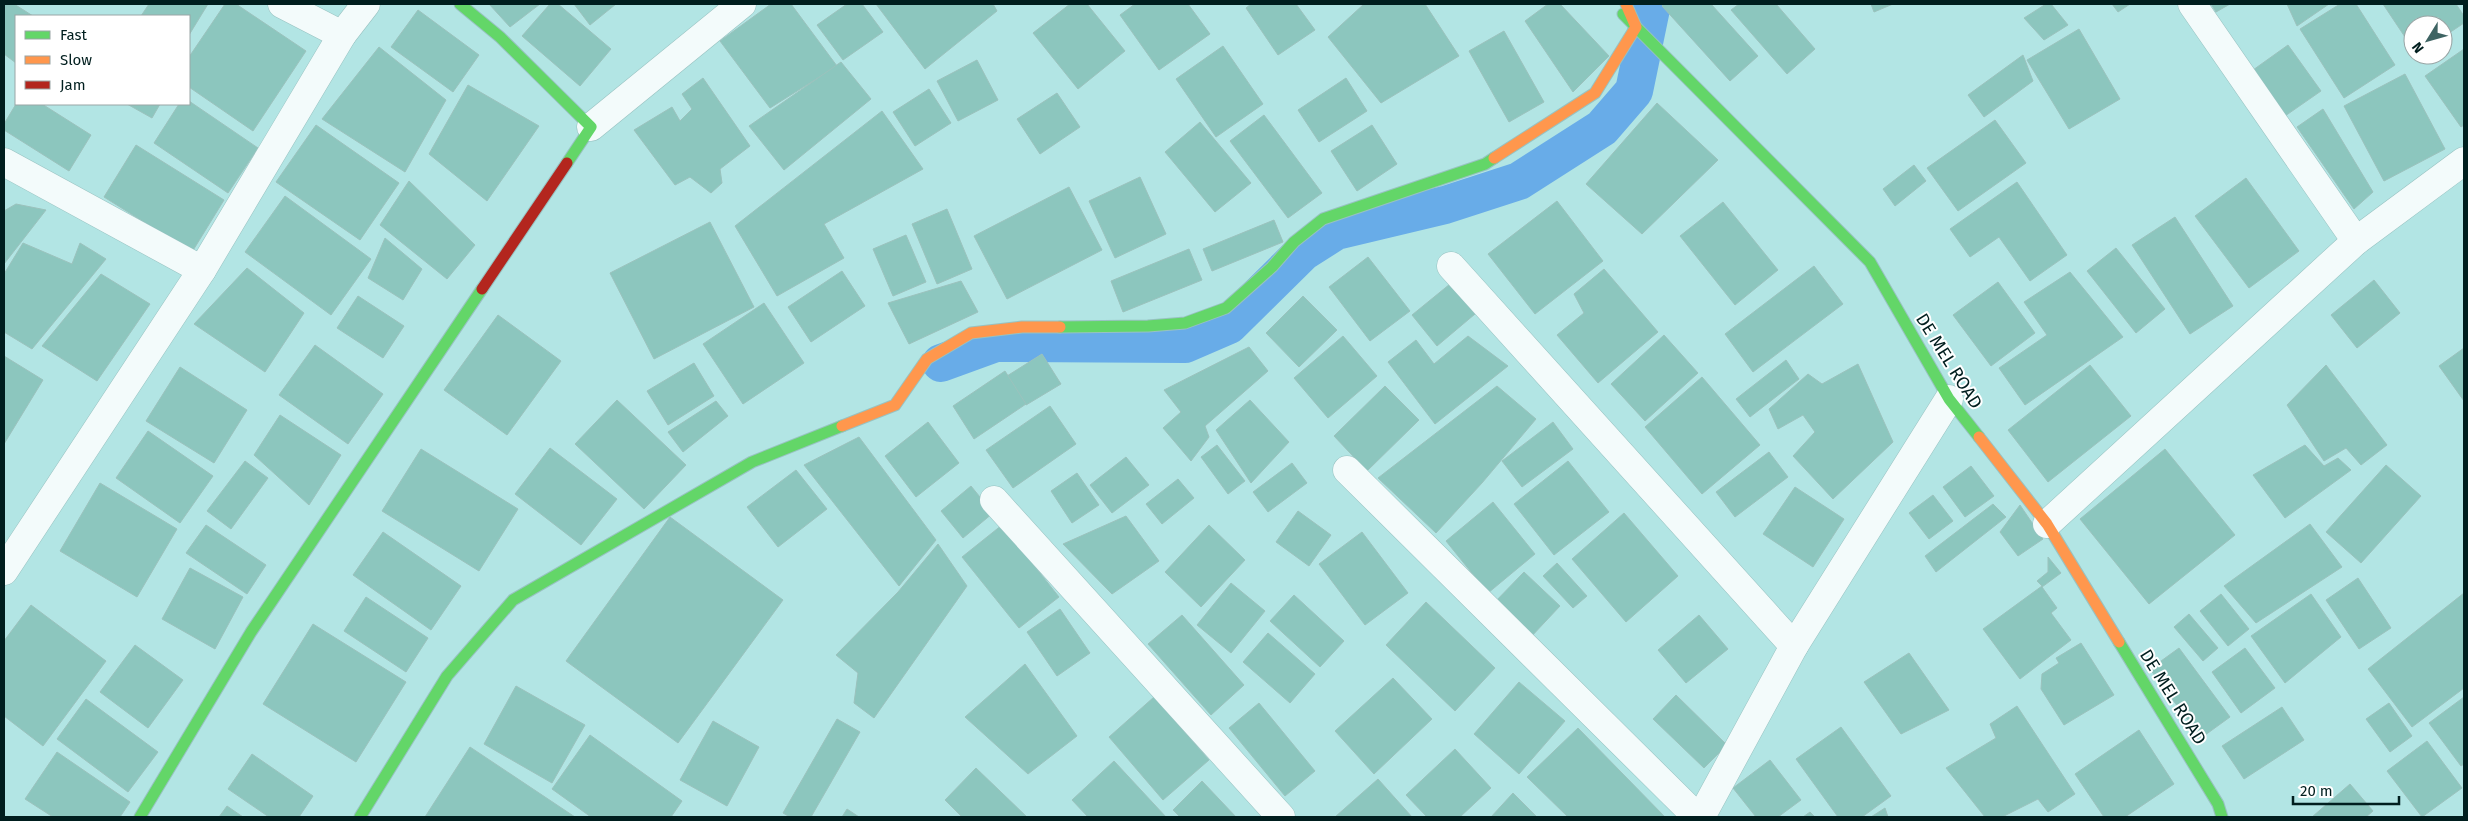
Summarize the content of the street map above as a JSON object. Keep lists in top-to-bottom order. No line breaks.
{"streets":{"street":["DE MEL ROAD"]},"legend":["Fast","Slow","Jam"],"scale_bar":"20 m","north":"bottom left"}
